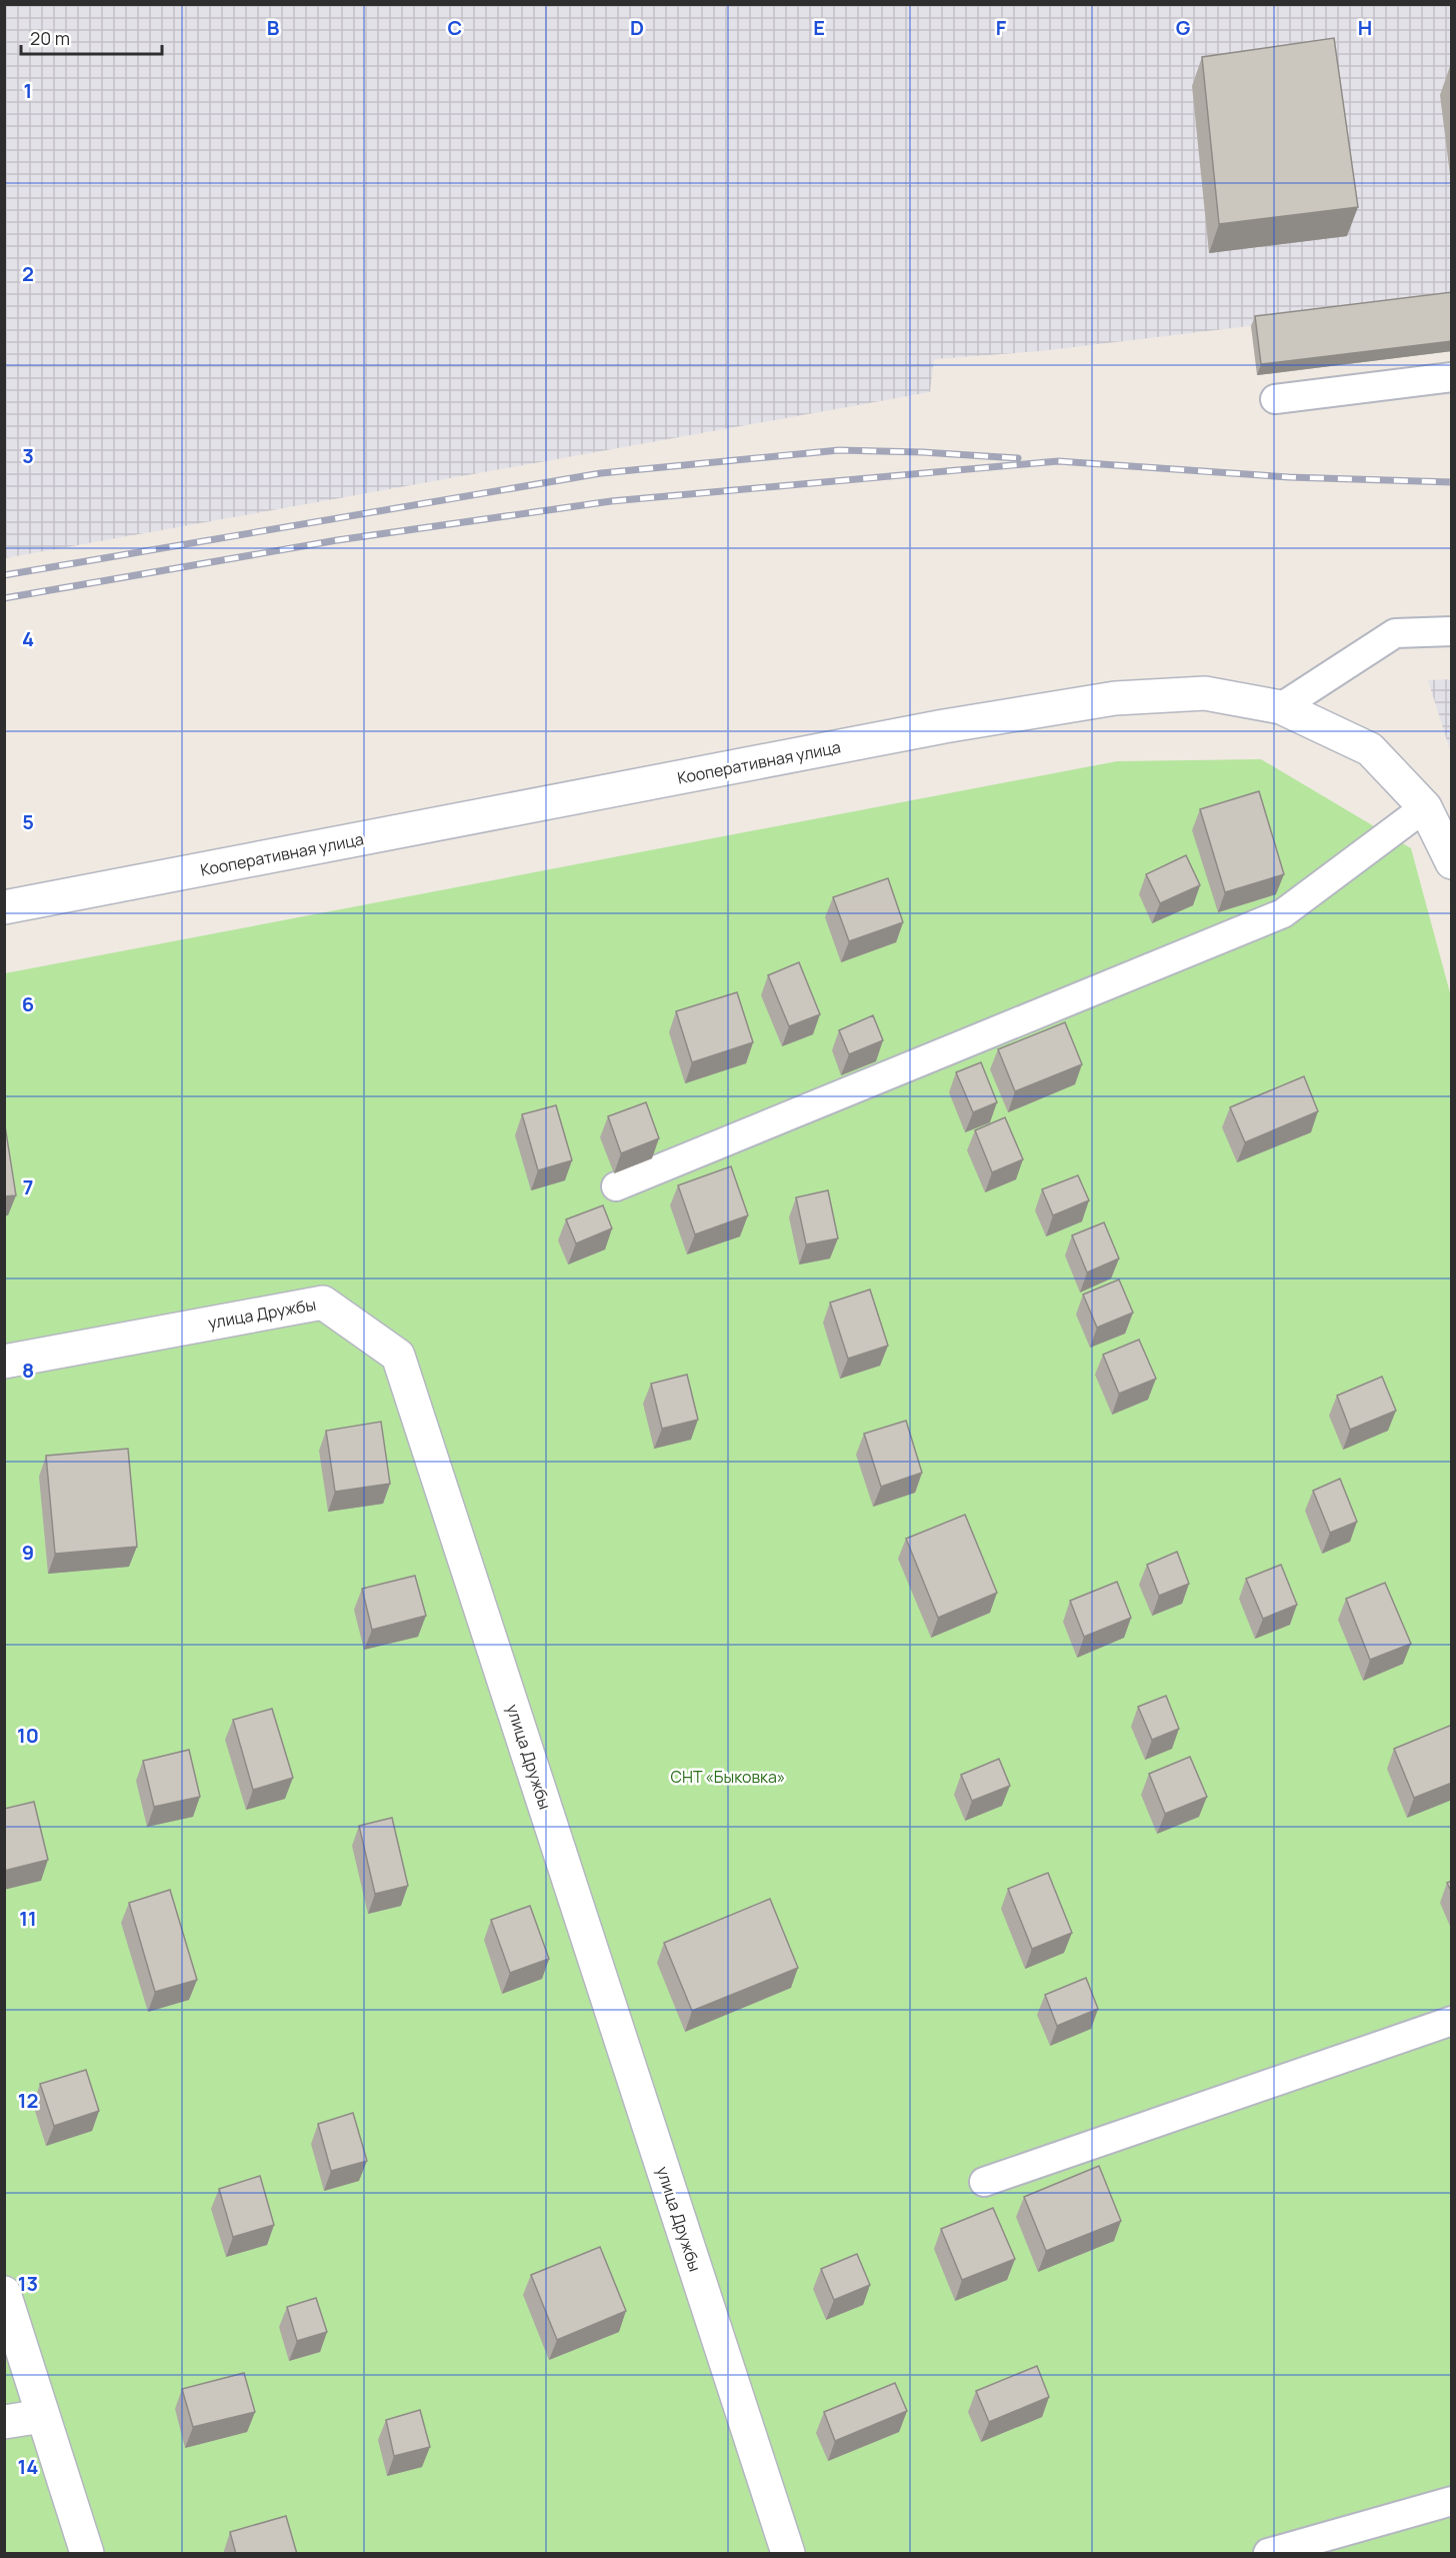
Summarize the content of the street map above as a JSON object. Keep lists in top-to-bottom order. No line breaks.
{"streets":{"street":["Кооперативная улица","улица Дружбы"]},"parks":["СНТ «Быковка»"],"scale_bar":"20 m","grid":{"columns":["B","C","D","E","F","G","H"],"rows":["1","2","3","4","5","6","7","8","9","10","11","12","13","14"]}}
